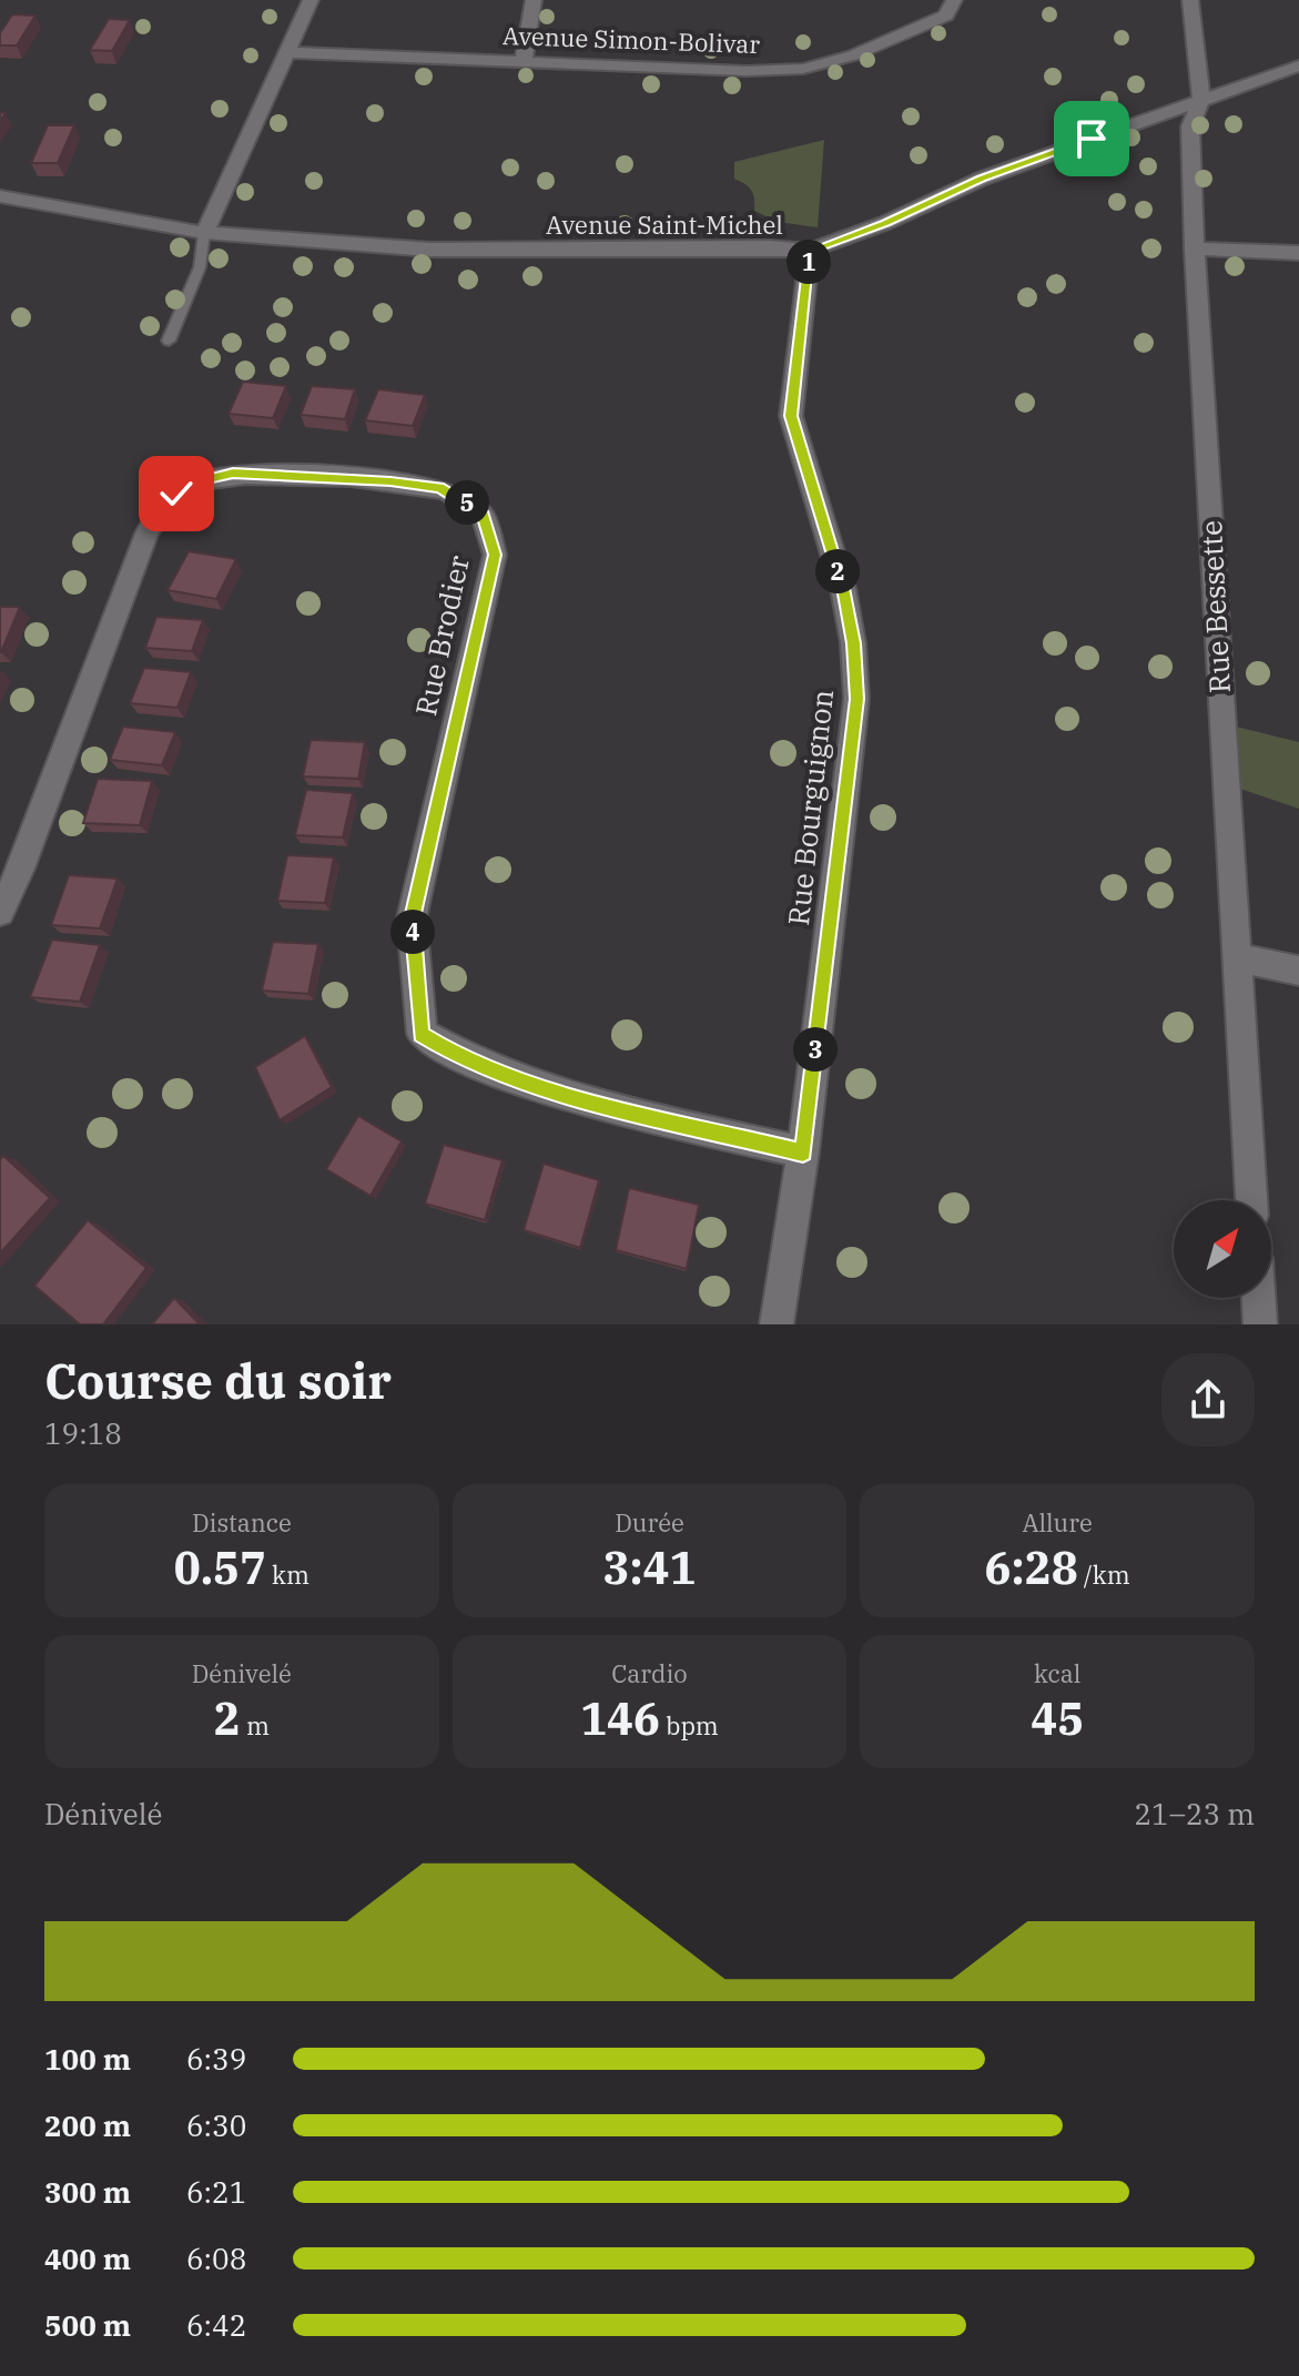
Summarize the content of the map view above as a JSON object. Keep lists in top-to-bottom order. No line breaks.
{"streets":{"street":["Avenue Simon-Bolivar","Avenue Saint-Michel","Rue Bessette","Rue Brodier","Rue Bourguignon"]},"crossings":[["Avenue Saint-Michel","Rue Bessette"],["Avenue Saint-Michel","Rue Bourguignon"],["Rue Brodier","Rue Bourguignon"]],"north":"top right","page":{"pins":["1","5","2","4","3"],"heading":["Course du soir","19:18"],"stats":[["Distance","0.57 km"],["Durée","3:41"],["Allure","6:28 /km"],["Dénivelé","2 m"],["Cardio","146 bpm"],["kcal","45"]],"chart":["Dénivelé","21–23 m"],"list":[{"name":"100 m","note":"6:39"},{"name":"200 m","note":"6:30"},{"name":"300 m","note":"6:21"},{"name":"400 m","note":"6:08"},{"name":"500 m","note":"6:42"}]}}
